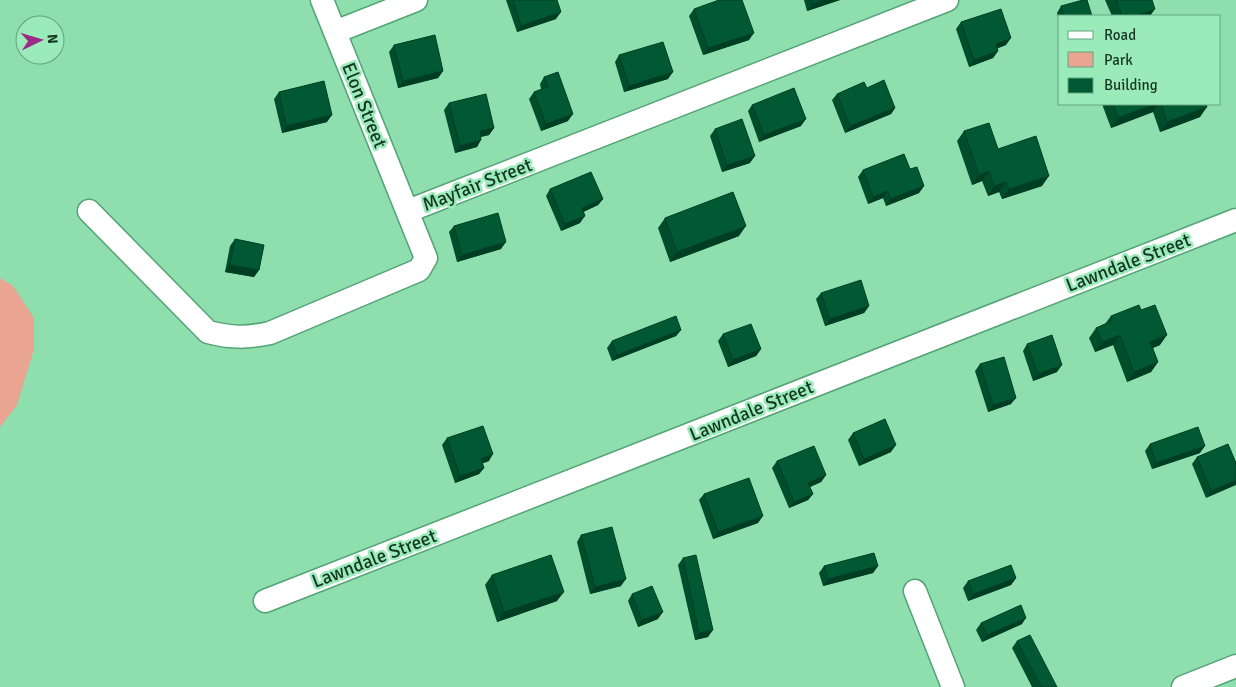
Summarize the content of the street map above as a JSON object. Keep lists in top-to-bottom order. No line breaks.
{"streets":{"street":["Elon Street","Mayfair Street","Lawndale Street"]},"crossings":[["Elon Street","Mayfair Street"]],"legend":["Road","Park","Building"],"north":"right"}
